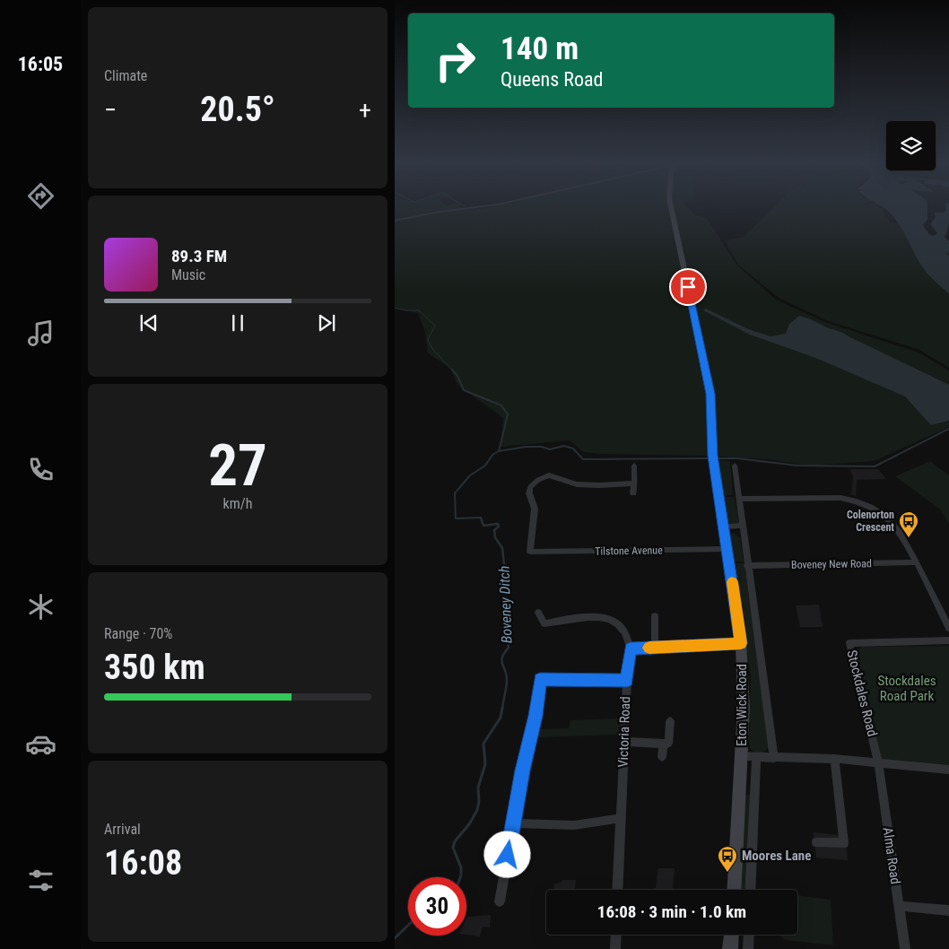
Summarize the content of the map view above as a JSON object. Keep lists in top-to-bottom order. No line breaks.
{"streets":{"main road":["Eton Wick Road"],"street":["Tilstone Avenue","Boveney New Road","Stockdales Road","Victoria Road","Alma Road"]},"crossings":[["Tilstone Avenue","Eton Wick Road"],["Stockdales Road","Alma Road"]],"water":["Boveney Ditch"],"parks":["Stockdales Road Park"],"places":{"bus stop":["Colenorton Crescent","Moores Lane"]},"page":{"tabs":"16:05","tile":["Climate",["27","km/h"],["Range · 70%","350 km"],["Arrival","16:08"]],"turn":["140 m","Queens Road"],"heat":["−","20.5°","+"],"song":["89.3 FM","Music"],"limit":"30","trip":"16:08 · 3 min · 1.0 km"}}
